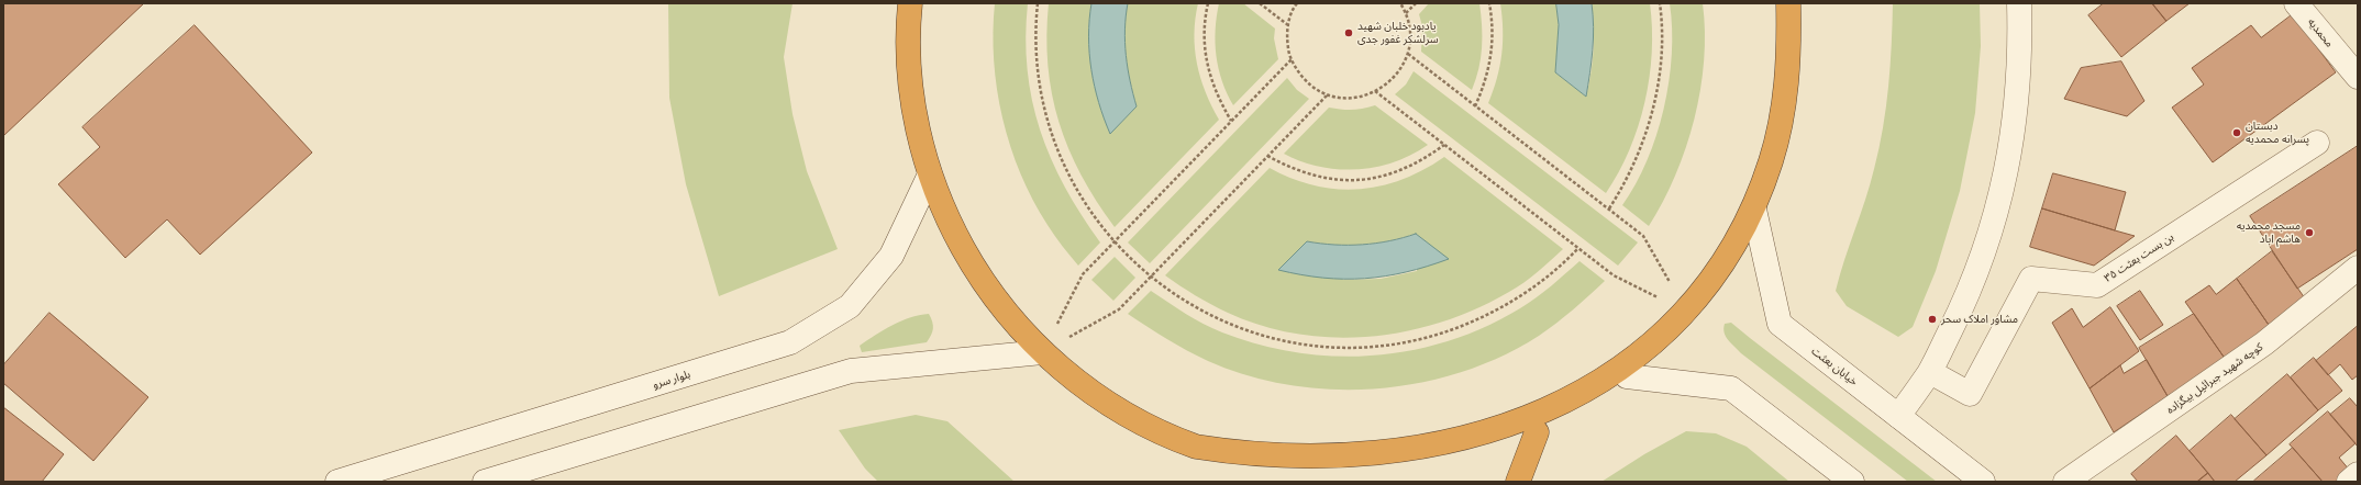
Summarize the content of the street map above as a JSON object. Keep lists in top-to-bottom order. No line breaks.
{"streets":{"street":["محمدیه","بن بست بعثت ۳۵","خیابان بعثت","کوچه شهید جبرائیل بیگزاده","بلوار سرو"]},"places":["یادبود خلبان شهید سرلشکر غفور جدی","دبستان پسرانه محمدیه","مسجد محمدیه هاشم اباد","مشاور املاک سحر"]}
